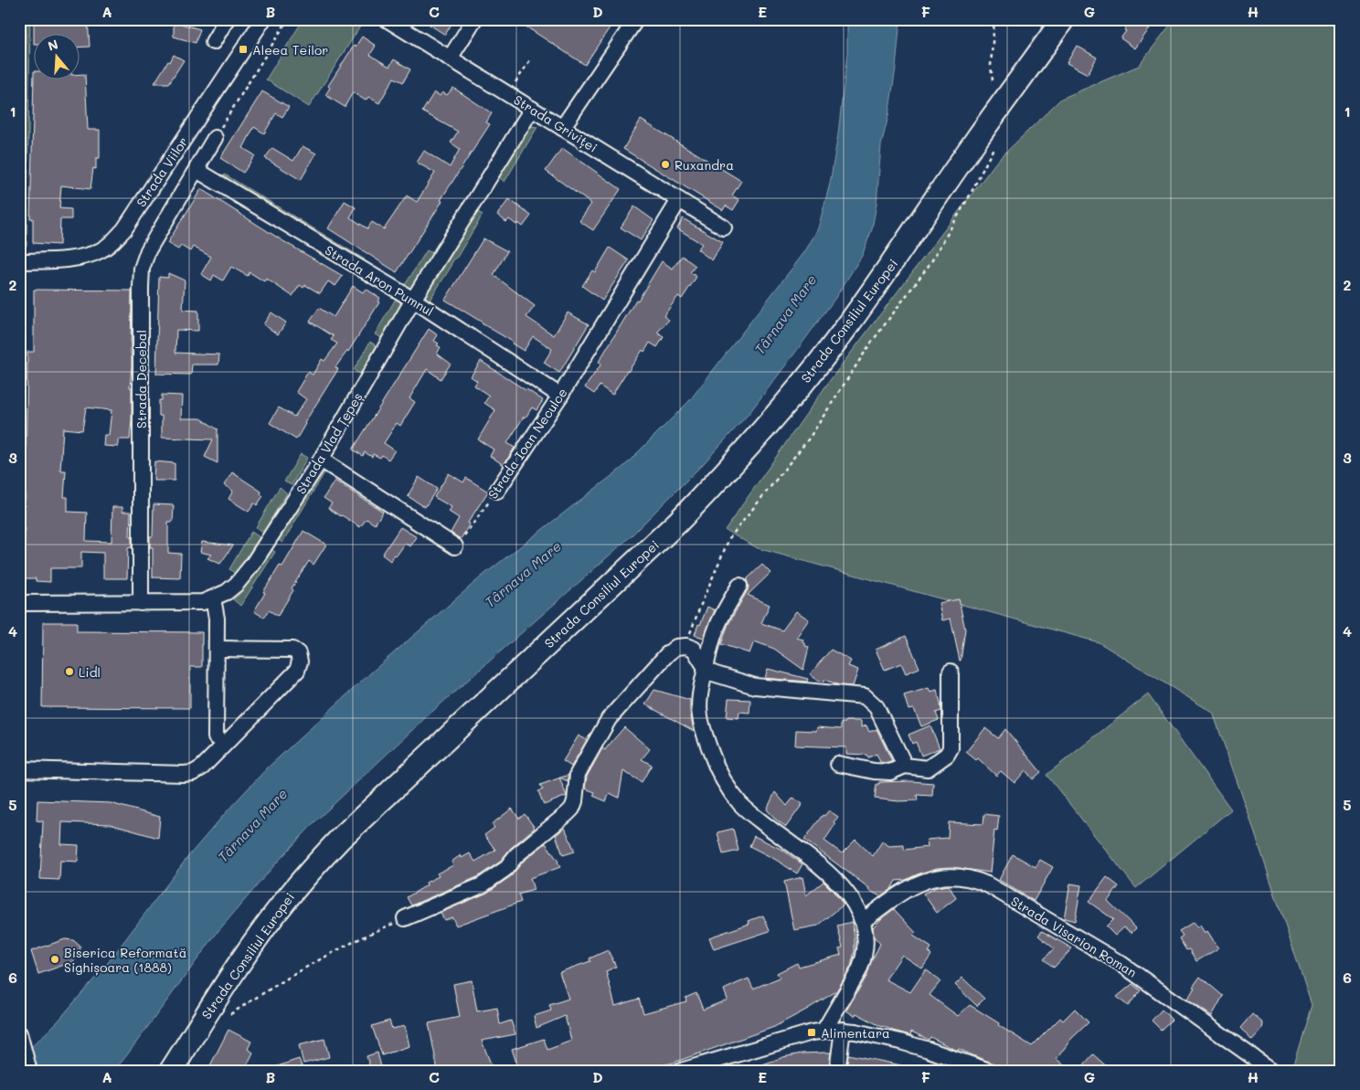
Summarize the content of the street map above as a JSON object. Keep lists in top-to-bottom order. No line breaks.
{"streets":{"highway":["Strada Consiliul Europei"],"street":["Strada Griviței","Strada Viilor","Strada Aron Pumnul","Strada Decebal","Strada Vlad Țepeș","Strada Ioan Neculce","Strada Visarion Roman"]},"crossings":[["Strada Griviței","Strada Vlad Țepeș"],["Strada Griviței","Strada Ioan Neculce"],["Strada Aron Pumnul","Strada Decebal"],["Strada Aron Pumnul","Strada Vlad Țepeș"],["Strada Aron Pumnul","Strada Ioan Neculce"],["Strada Decebal","Strada Vlad Țepeș"]],"water":["Târnava Mare"],"places":{"transit":["Aleea Teilor","Alimentara"],"other":["Ruxandra","Lidl","Biserica Reformată Sighișoara (1888)"]},"north":"top","grid":{"columns":["A","B","C","D","E","F","G","H"],"rows":["1","2","3","4","5","6"]}}
